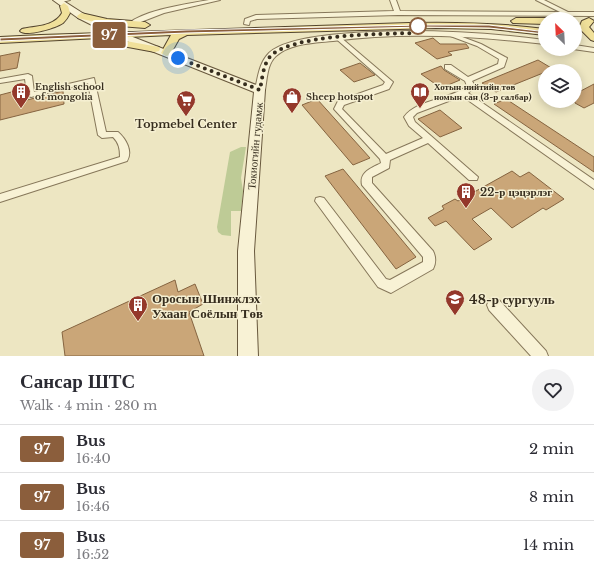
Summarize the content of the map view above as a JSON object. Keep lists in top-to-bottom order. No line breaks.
{"streets":{"main road":["Токиогийн гудамж"]},"places":{"building":["English school of mongolia","22-р цэцэрлэг","Оросын Шинжлэх Ухаан Соёлын Төв"],"library":["Хотын нийтийн төв номын сан (3-р салбар)"],"shop":["Sheep hotspot"],"supermarket":["Topmebel Center"],"school or university":["48-р сургууль"]},"lines":["bus line 97"],"north":"top left","page":{"on_map":"97","heading":["Сансар ШТС","Walk · 4 min · 280 m"],"list":[{"mark":"97","name":"Bus","note":"16:40","value":"2 min"},{"mark":"97","name":"Bus","note":"16:46","value":"8 min"},{"mark":"97","name":"Bus","note":"16:52","value":"14 min"}]}}
